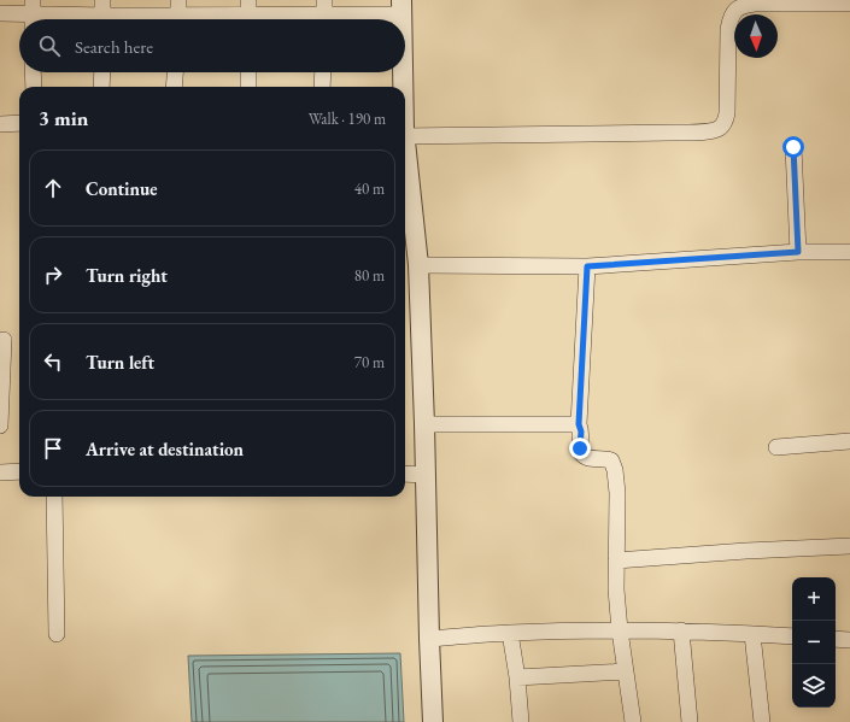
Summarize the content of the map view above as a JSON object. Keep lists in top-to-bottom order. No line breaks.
{"north":"bottom","page":{"search":"Search here","heading":["3 min","Walk · 190 m"],"list":[["Continue","40 m"],["Turn right","80 m"],["Turn left","70 m"],"Arrive at destination"],"map_buttons":["+","−"]}}
